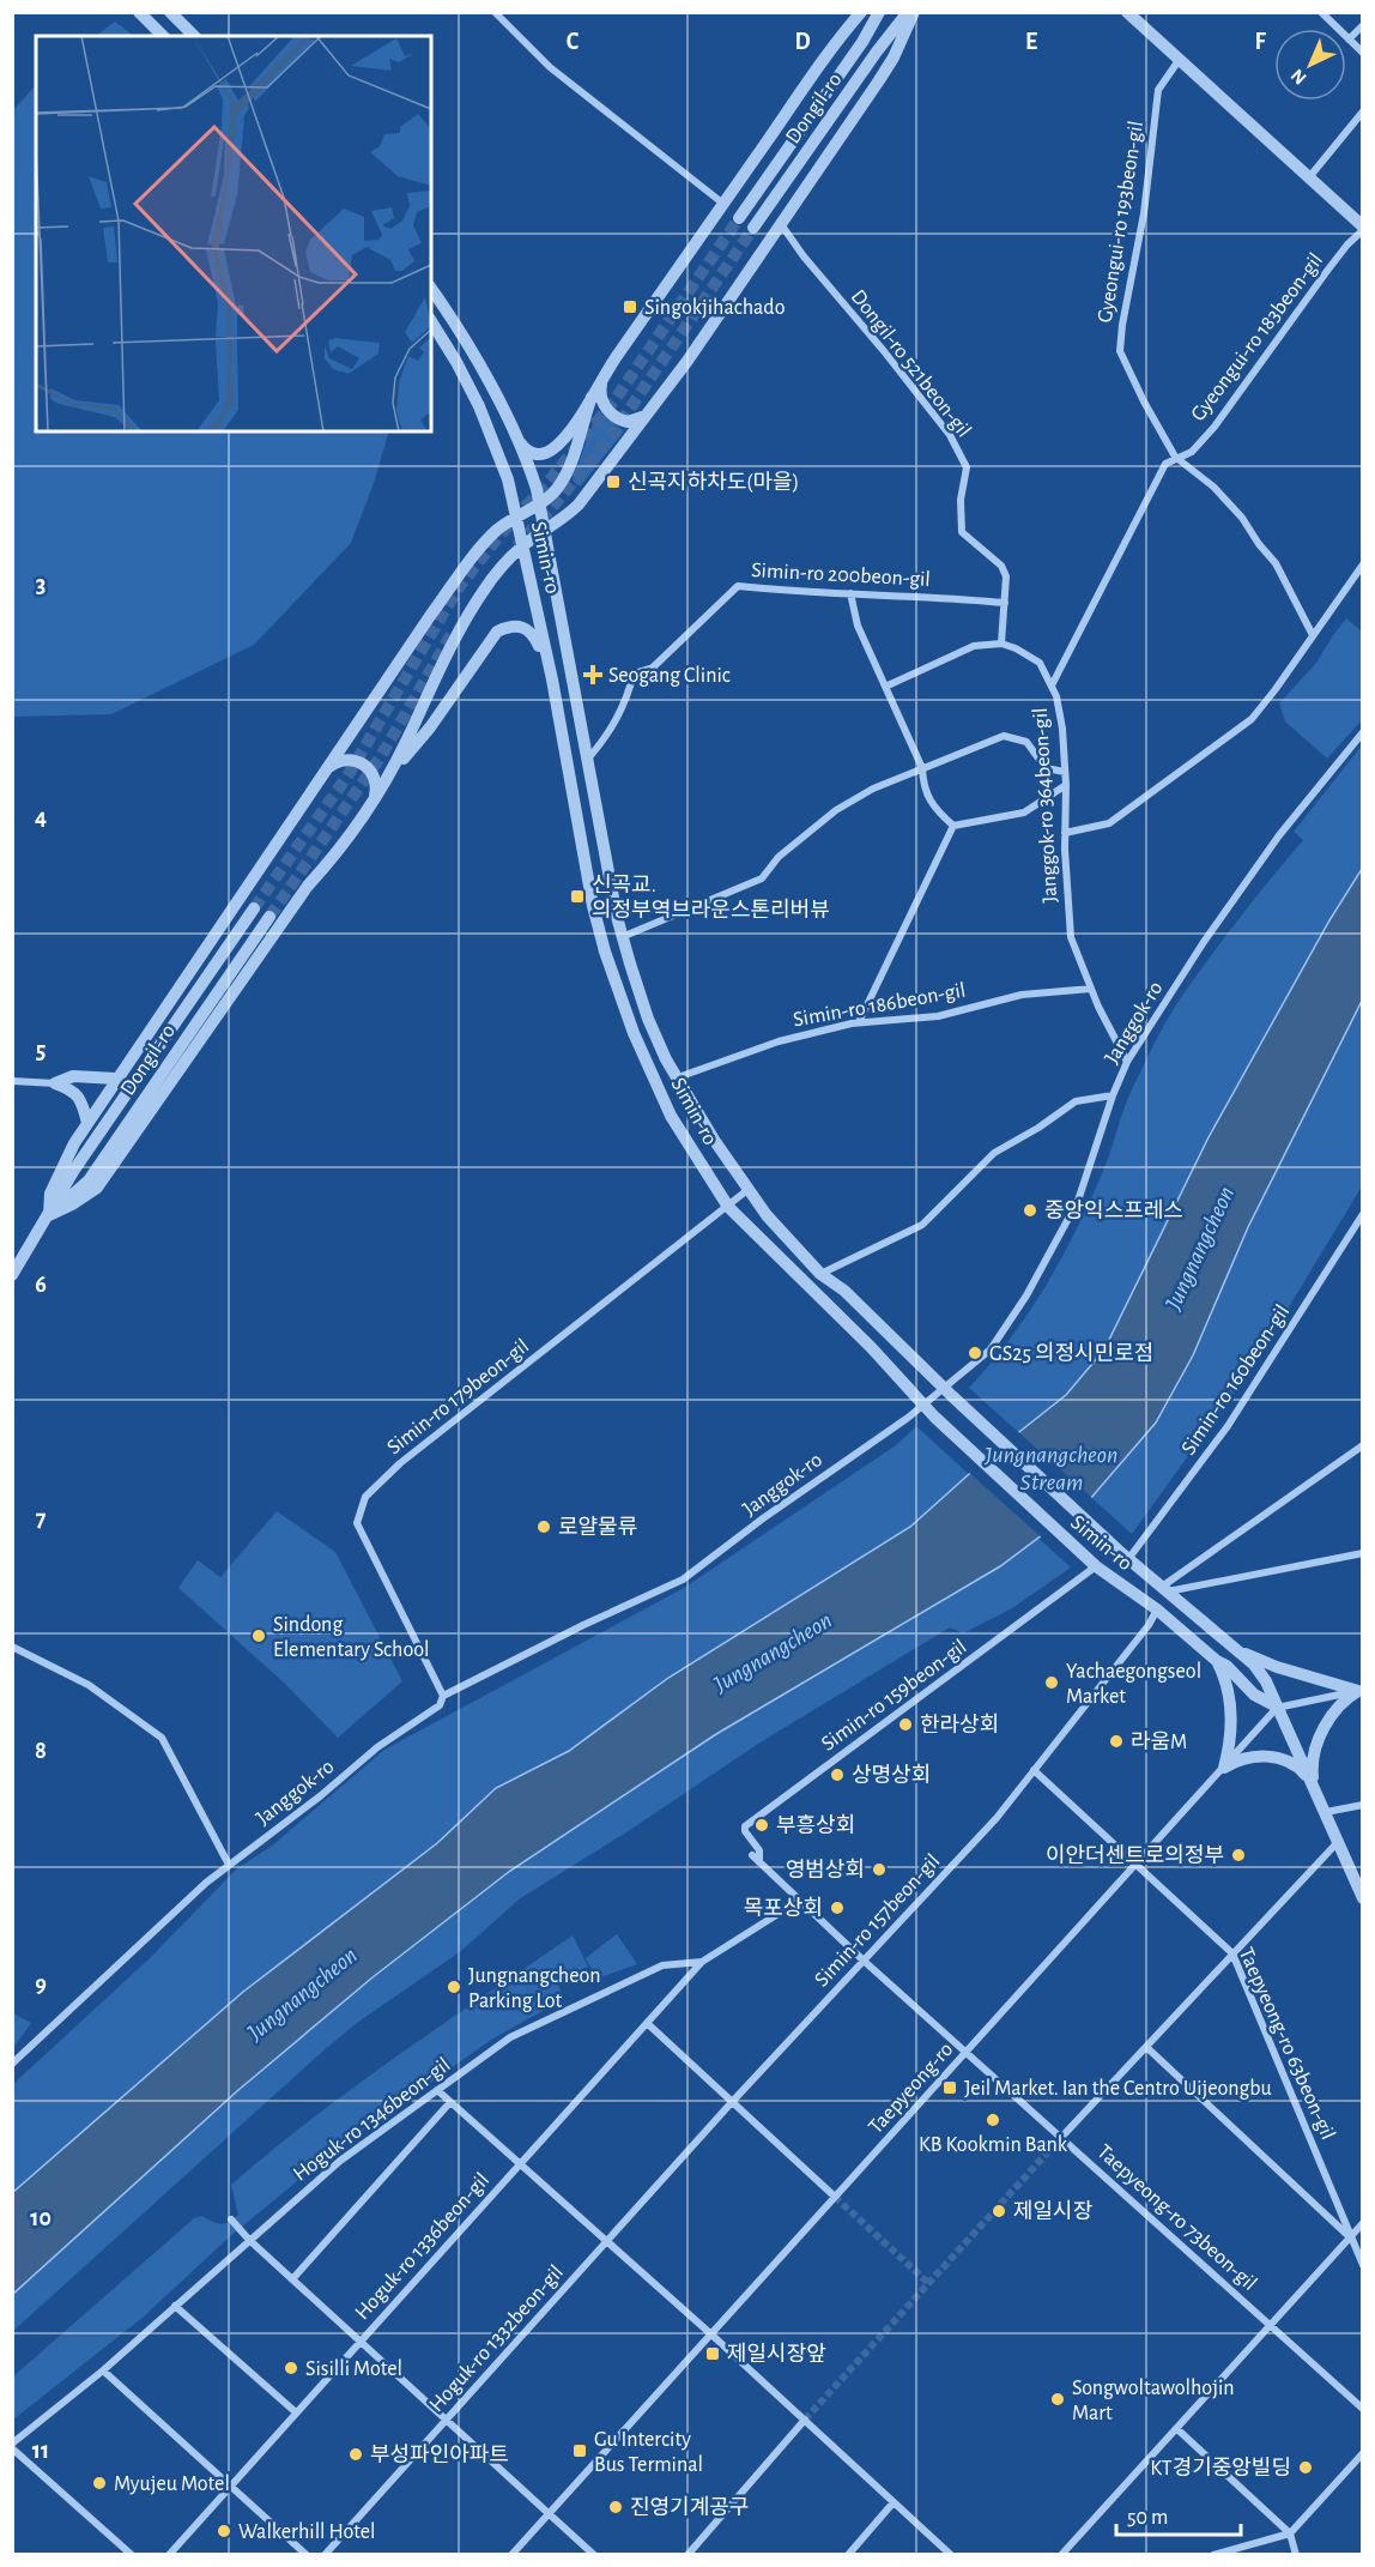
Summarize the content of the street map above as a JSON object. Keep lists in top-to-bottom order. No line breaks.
{"streets":{"street":["Dongil-ro","Gyeongui-ro 193beon-gil","Gyeongui-ro 183beon-gil","Dongil-ro 521beon-gil","Simin-ro","Simin-ro 200beon-gil","Janggok-ro 364beon-gil","Simin-ro 186beon-gil","Janggok-ro","Simin-ro 160beon-gil","Simin-ro 179beon-gil","Simin-ro 159beon-gil","Simin-ro 157beon-gil","Taepyeong-ro 63beon-gil","Taepyeong-ro","Hoguk-ro 1346beon-gil","Taepyeong-ro 73beon-gil","Hoguk-ro 1336beon-gil","Hoguk-ro 1332beon-gil"]},"crossings":[["Gyeongui-ro 193beon-gil","Gyeongui-ro 183beon-gil"],["Gyeongui-ro 183beon-gil","Janggok-ro 364beon-gil"],["Dongil-ro 521beon-gil","Simin-ro 200beon-gil"],["Simin-ro","Simin-ro 200beon-gil"],["Simin-ro","Simin-ro 186beon-gil"],["Simin-ro","Janggok-ro"],["Simin-ro","Simin-ro 160beon-gil"],["Simin-ro","Simin-ro 179beon-gil"],["Simin-ro","Simin-ro 159beon-gil"],["Simin-ro","Simin-ro 157beon-gil"],["Simin-ro","Taepyeong-ro"],["Janggok-ro 364beon-gil","Simin-ro 186beon-gil"],["Janggok-ro 364beon-gil","Janggok-ro"],["Janggok-ro","Simin-ro 179beon-gil"],["Simin-ro 159beon-gil","Taepyeong-ro 73beon-gil"],["Simin-ro 157beon-gil","Taepyeong-ro 63beon-gil"],["Simin-ro 157beon-gil","Taepyeong-ro 73beon-gil"],["Simin-ro 157beon-gil","Hoguk-ro 1332beon-gil"],["Taepyeong-ro 63beon-gil","Taepyeong-ro"],["Taepyeong-ro","Taepyeong-ro 73beon-gil"],["Hoguk-ro 1346beon-gil","Taepyeong-ro 73beon-gil"],["Hoguk-ro 1346beon-gil","Hoguk-ro 1336beon-gil"]],"water":["Jungnangcheon","Jungnangcheon Stream"],"places":{"transit":["Singokjihachado","신곡지하차도(마을)","신곡교. 의정부역브라운스톤리버뷰","Jeil Market. Ian the Centro Uijeongbu","제일시장앞","Gu Intercity Bus Terminal"],"health":["Seogang Clinic"],"other":["중앙익스프레스","GS25 의정시민로점","로얄물류","Sindong Elementary School","Yachaegongseol Market","한라상회","라움M","상명상회","부흥상회","이안더센트로의정부","영범상회","목포상회","Jungnangcheon Parking Lot","KB Kookmin Bank","제일시장","Sisilli Motel","Songwoltawolhojin Mart","부성파인아파트","KT경기중앙빌딩","Myujeu Motel","진영기계공구","Walkerhill Hotel"]},"scale_bar":"50 m","north":"bottom left","grid":{"columns":["C","D","E","F"],"rows":["3","4","5","6","7","8","9","10","11"]}}
